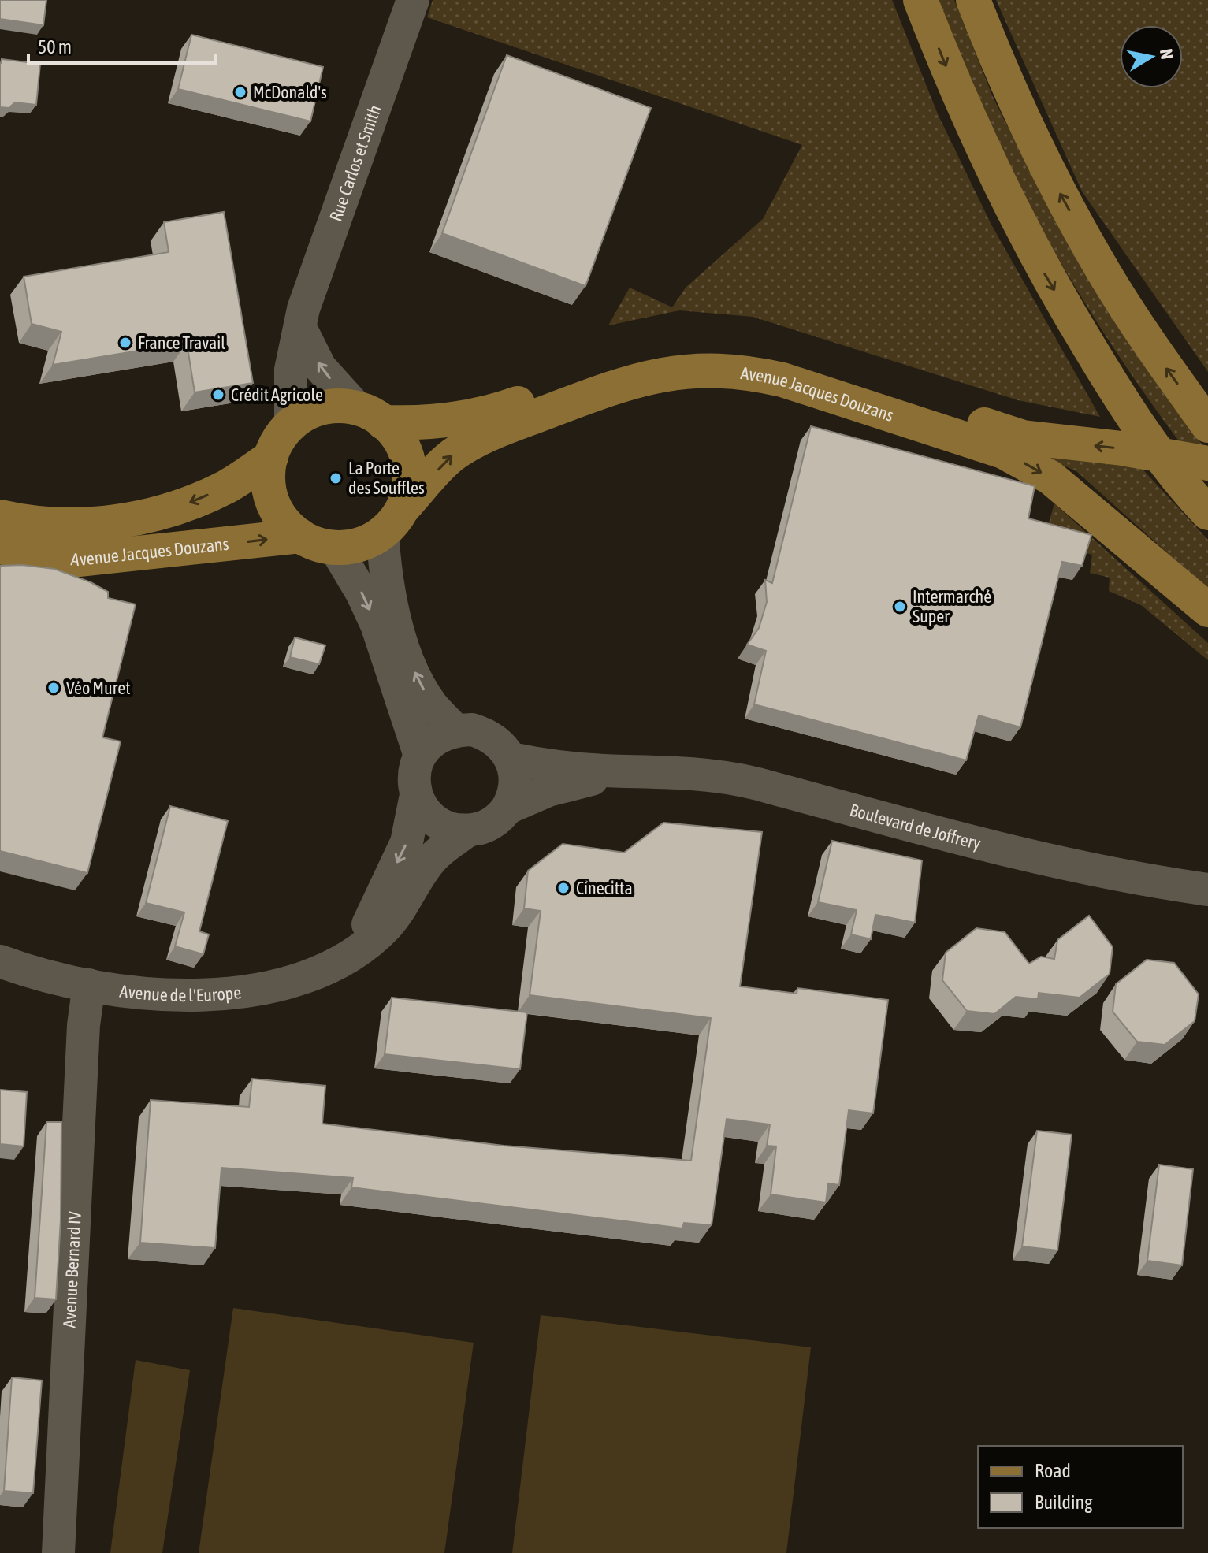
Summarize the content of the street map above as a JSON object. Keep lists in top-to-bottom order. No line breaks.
{"streets":{"main road":["Avenue Jacques Douzans"],"street":["Rue Carlos et Smith","Boulevard de Joffrery","Avenue de l'Europe","Avenue Bernard IV"]},"crossings":[["Rue Carlos et Smith","Avenue Jacques Douzans"],["Boulevard de Joffrery","Avenue de l'Europe"],["Avenue de l'Europe","Avenue Bernard IV"]],"places":["McDonald's","France Travail","Crédit Agricole","La Porte des Souffles","Intermarché Super","Véo Muret","Cinecitta"],"legend":["Road","Building"],"scale_bar":"50 m","north":"right"}
